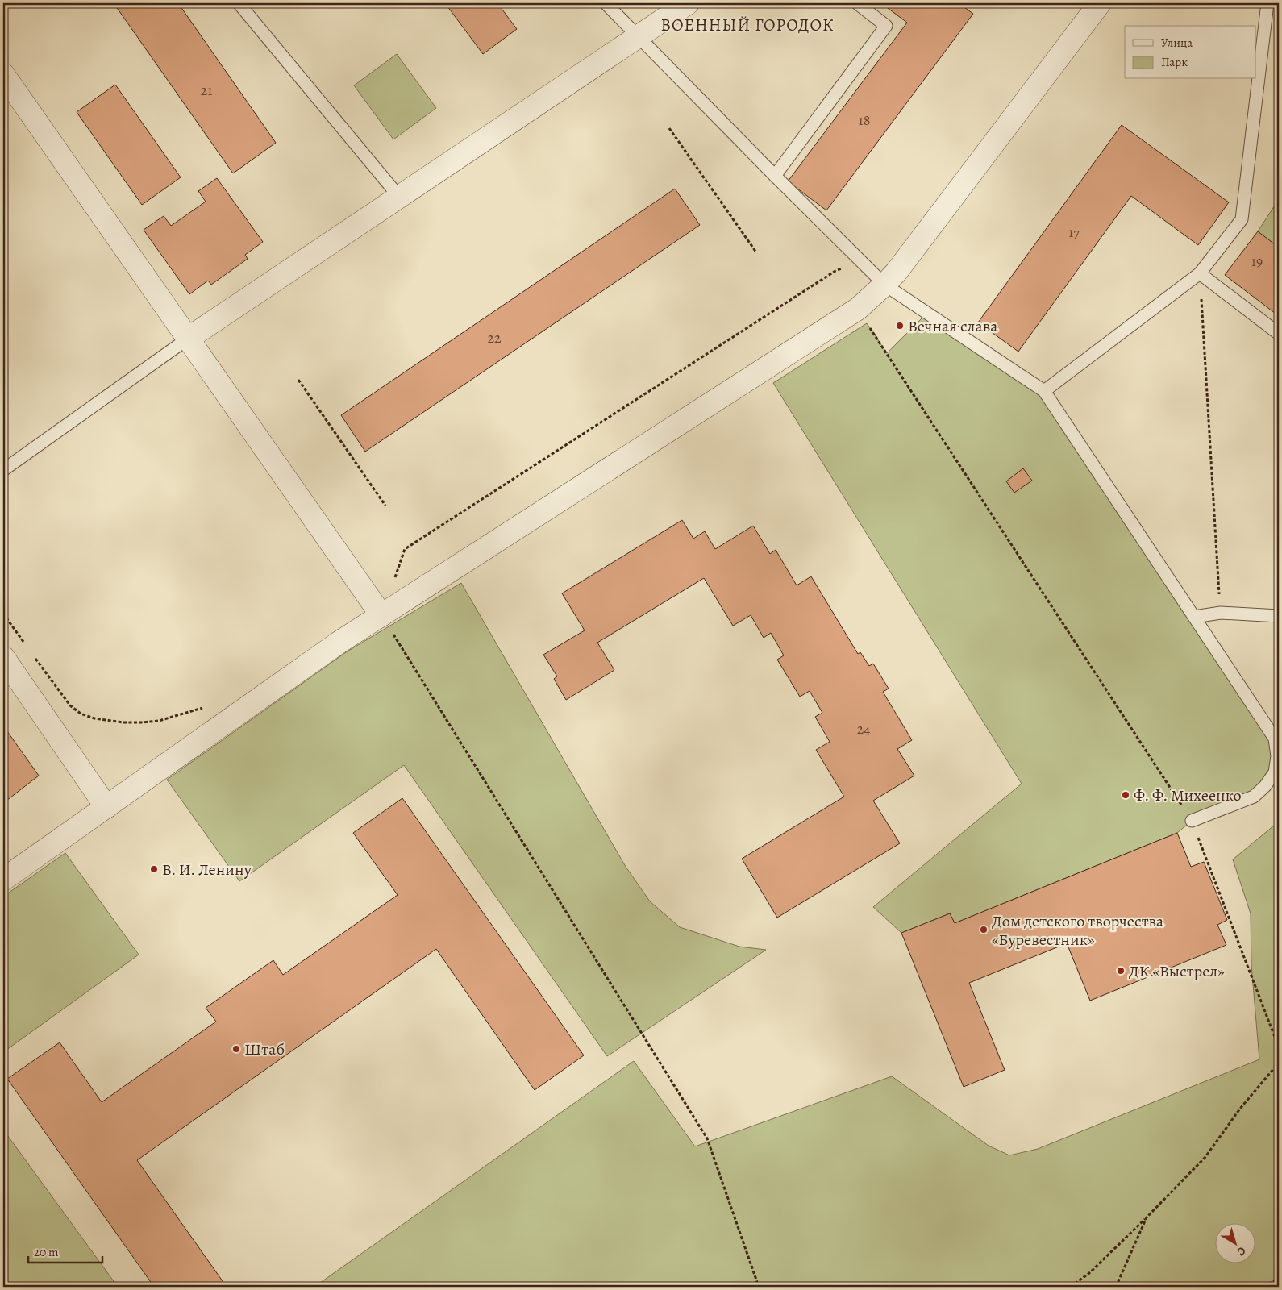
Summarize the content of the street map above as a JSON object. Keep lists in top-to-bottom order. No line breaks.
{"districts":["ВОЕННЫЙ ГОРОДОК"],"places":["Вечная слава","Ф. Ф. Михеенко","В. И. Ленину","Дом детского творчества «Буревестник»","ДК «Выстрел»","Штаб"],"house_numbers":["21","18","17","19","22","24"],"legend":["Улица","Парк"],"scale_bar":"20 m","north":"bottom right"}
